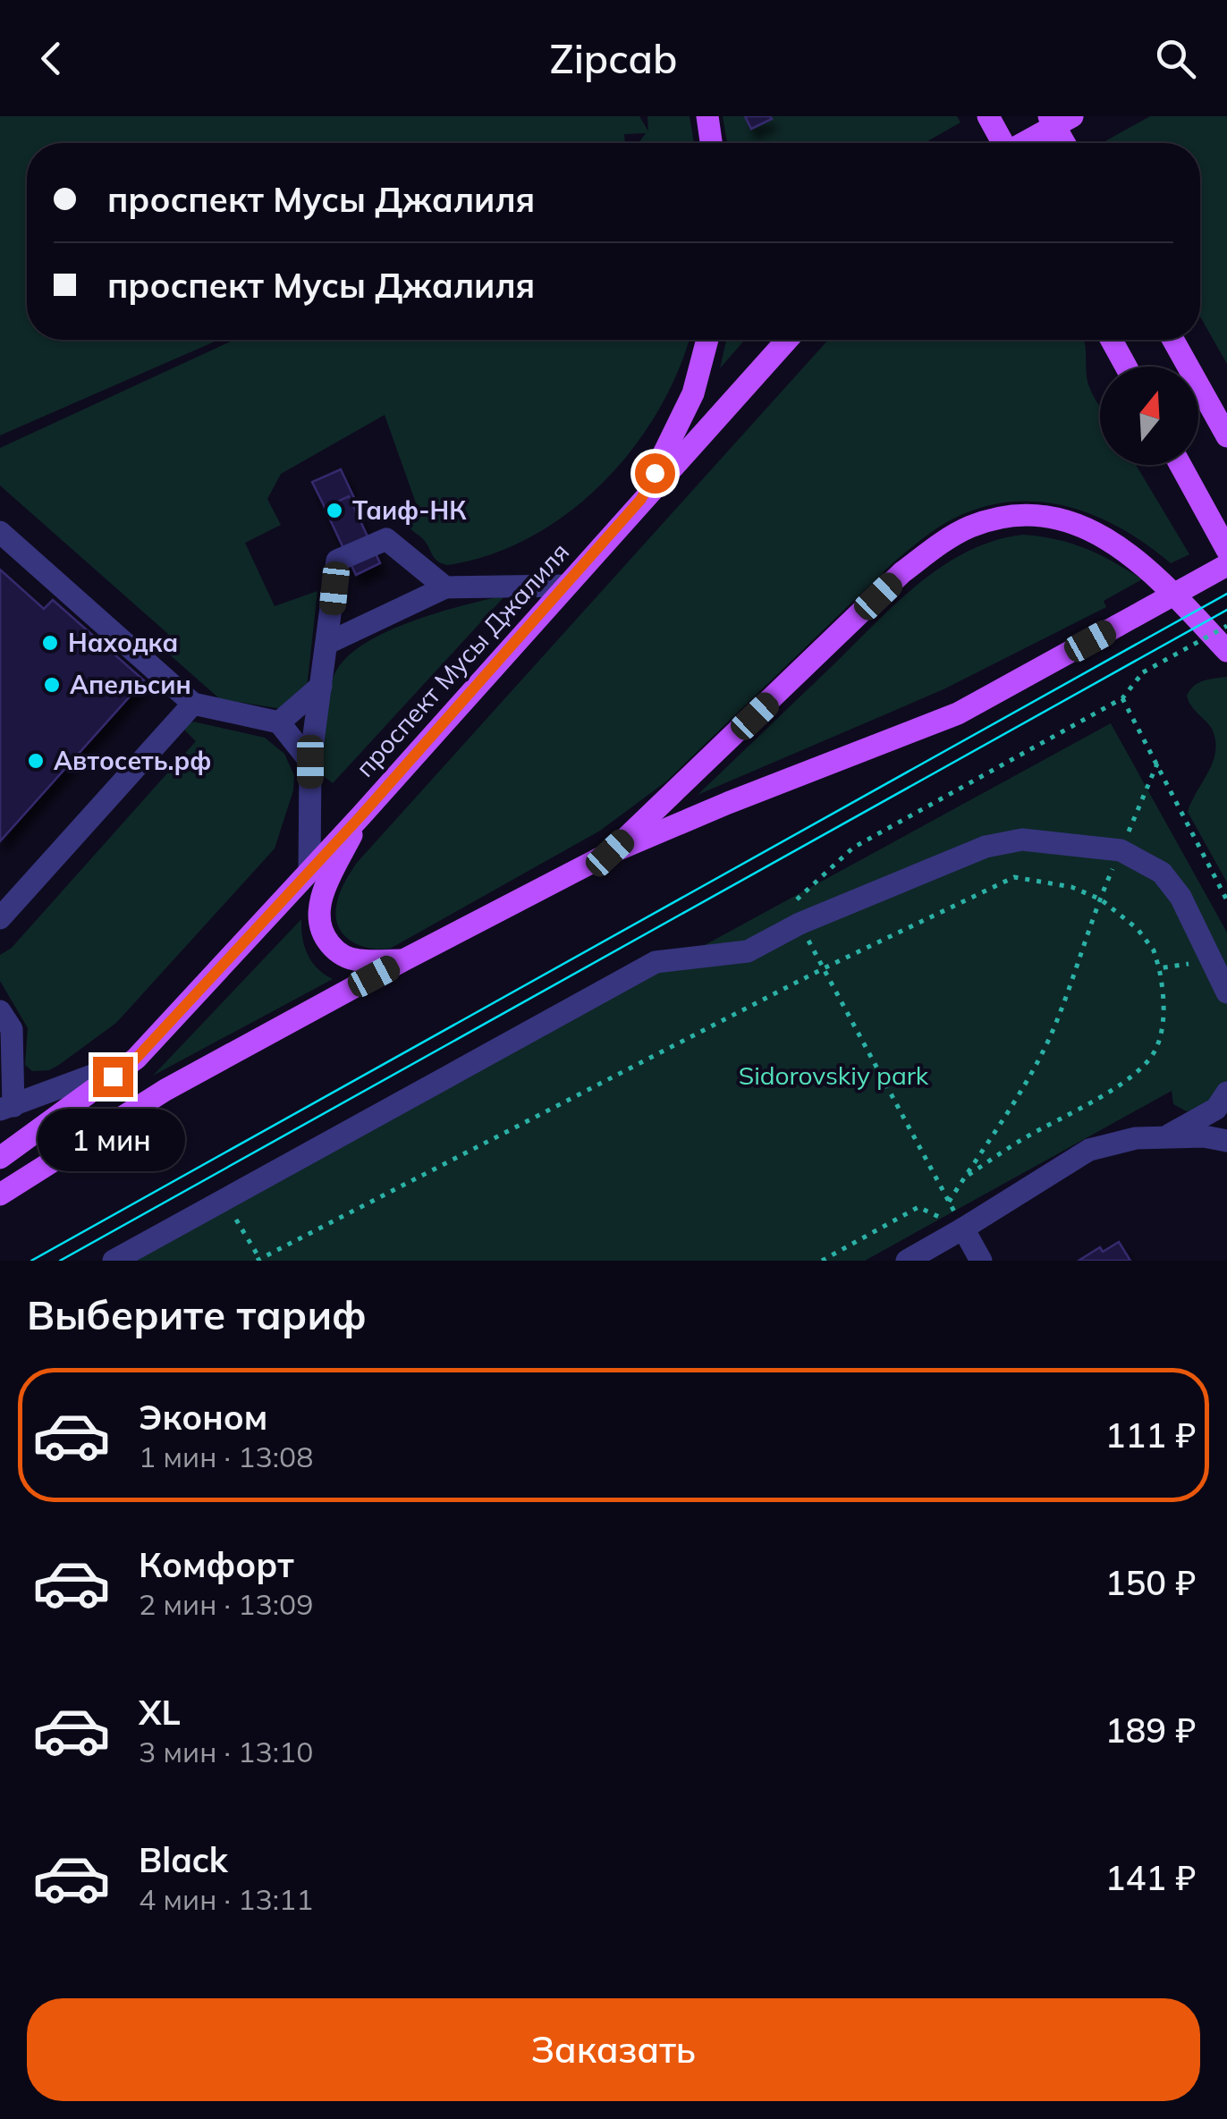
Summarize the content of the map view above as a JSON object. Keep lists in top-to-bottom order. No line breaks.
{"streets":{"main road":["проспект Мусы Джалиля"]},"parks":["Sidorovskiy park"],"places":["Таиф-НК","Находка","Апельсин","Автосеть.рф"],"north":"top","page":{"header":"Zipcab","banner":["проспект Мусы Джалиля","проспект Мусы Джалиля"],"bubble":"1 мин","heading":"Выберите тариф","list":[{"name":"Эконом","note":"1 мин · 13:08","value":"111 ₽"},{"name":"Комфорт","note":"2 мин · 13:09","value":"150 ₽"},{"name":"XL","note":"3 мин · 13:10","value":"189 ₽"},{"name":"Black","note":"4 мин · 13:11","value":"141 ₽"}],"buttons":"Заказать"}}
